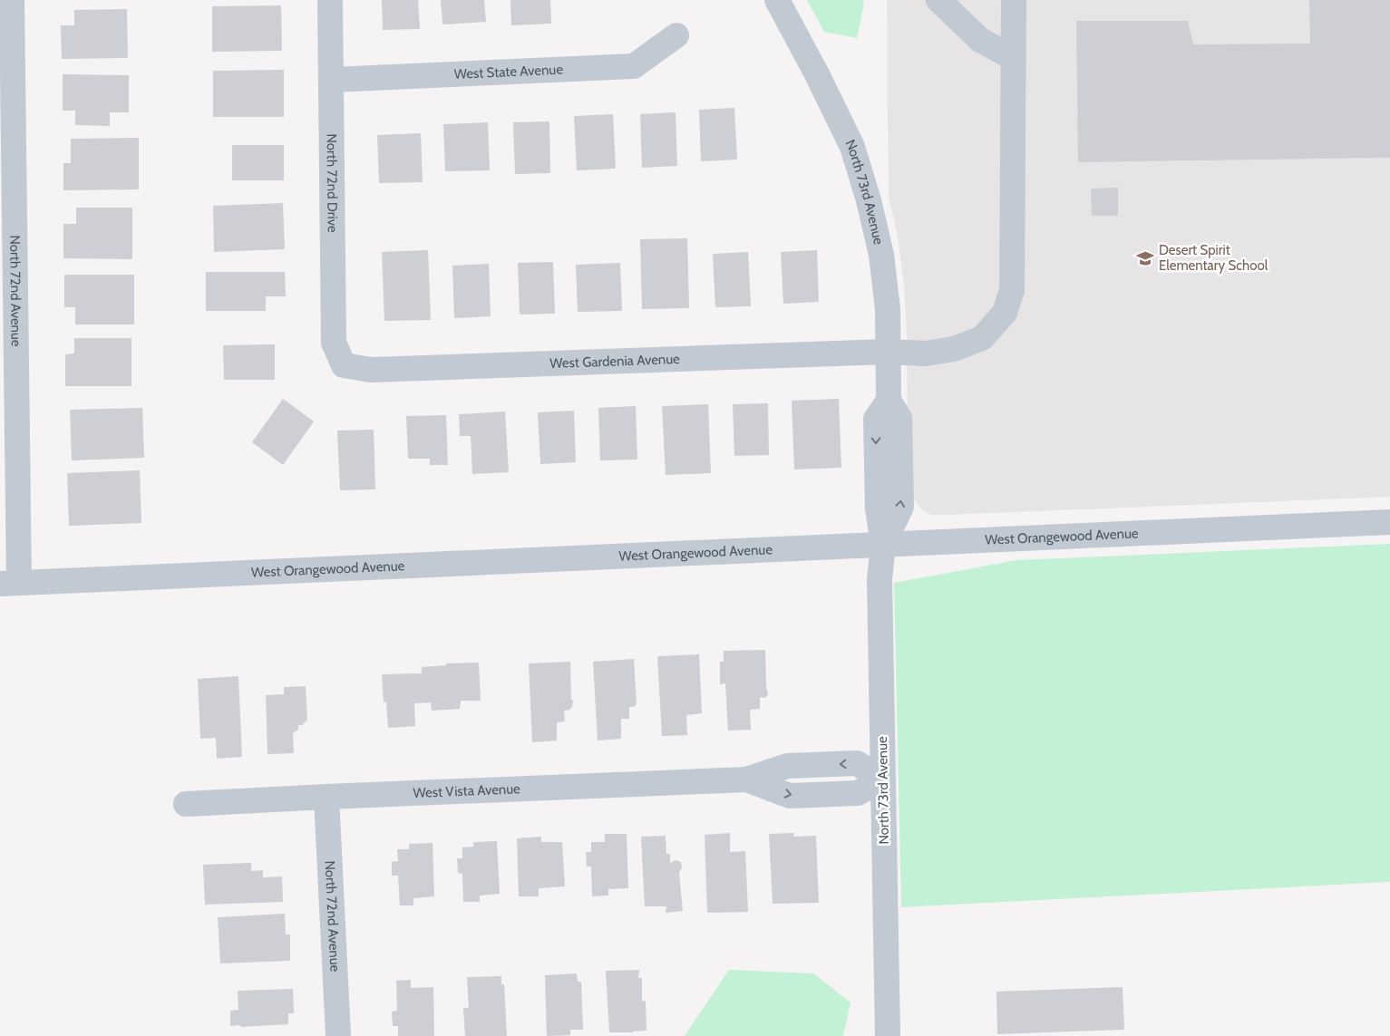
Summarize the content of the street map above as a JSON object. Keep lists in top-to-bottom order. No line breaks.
{"streets":{"street":["West State Avenue","North 72nd Drive","North 73rd Avenue","North 72nd Avenue","West Gardenia Avenue","West Orangewood Avenue","West Vista Avenue"]},"crossings":[["West State Avenue","North 72nd Drive"],["North 72nd Drive","West Gardenia Avenue"],["North 73rd Avenue","West Gardenia Avenue"],["North 73rd Avenue","West Orangewood Avenue"],["North 73rd Avenue","West Vista Avenue"],["North 72nd Avenue","West Orangewood Avenue"],["North 72nd Avenue","West Vista Avenue"]],"places":{"school or university":["Desert Spirit Elementary School"]}}
